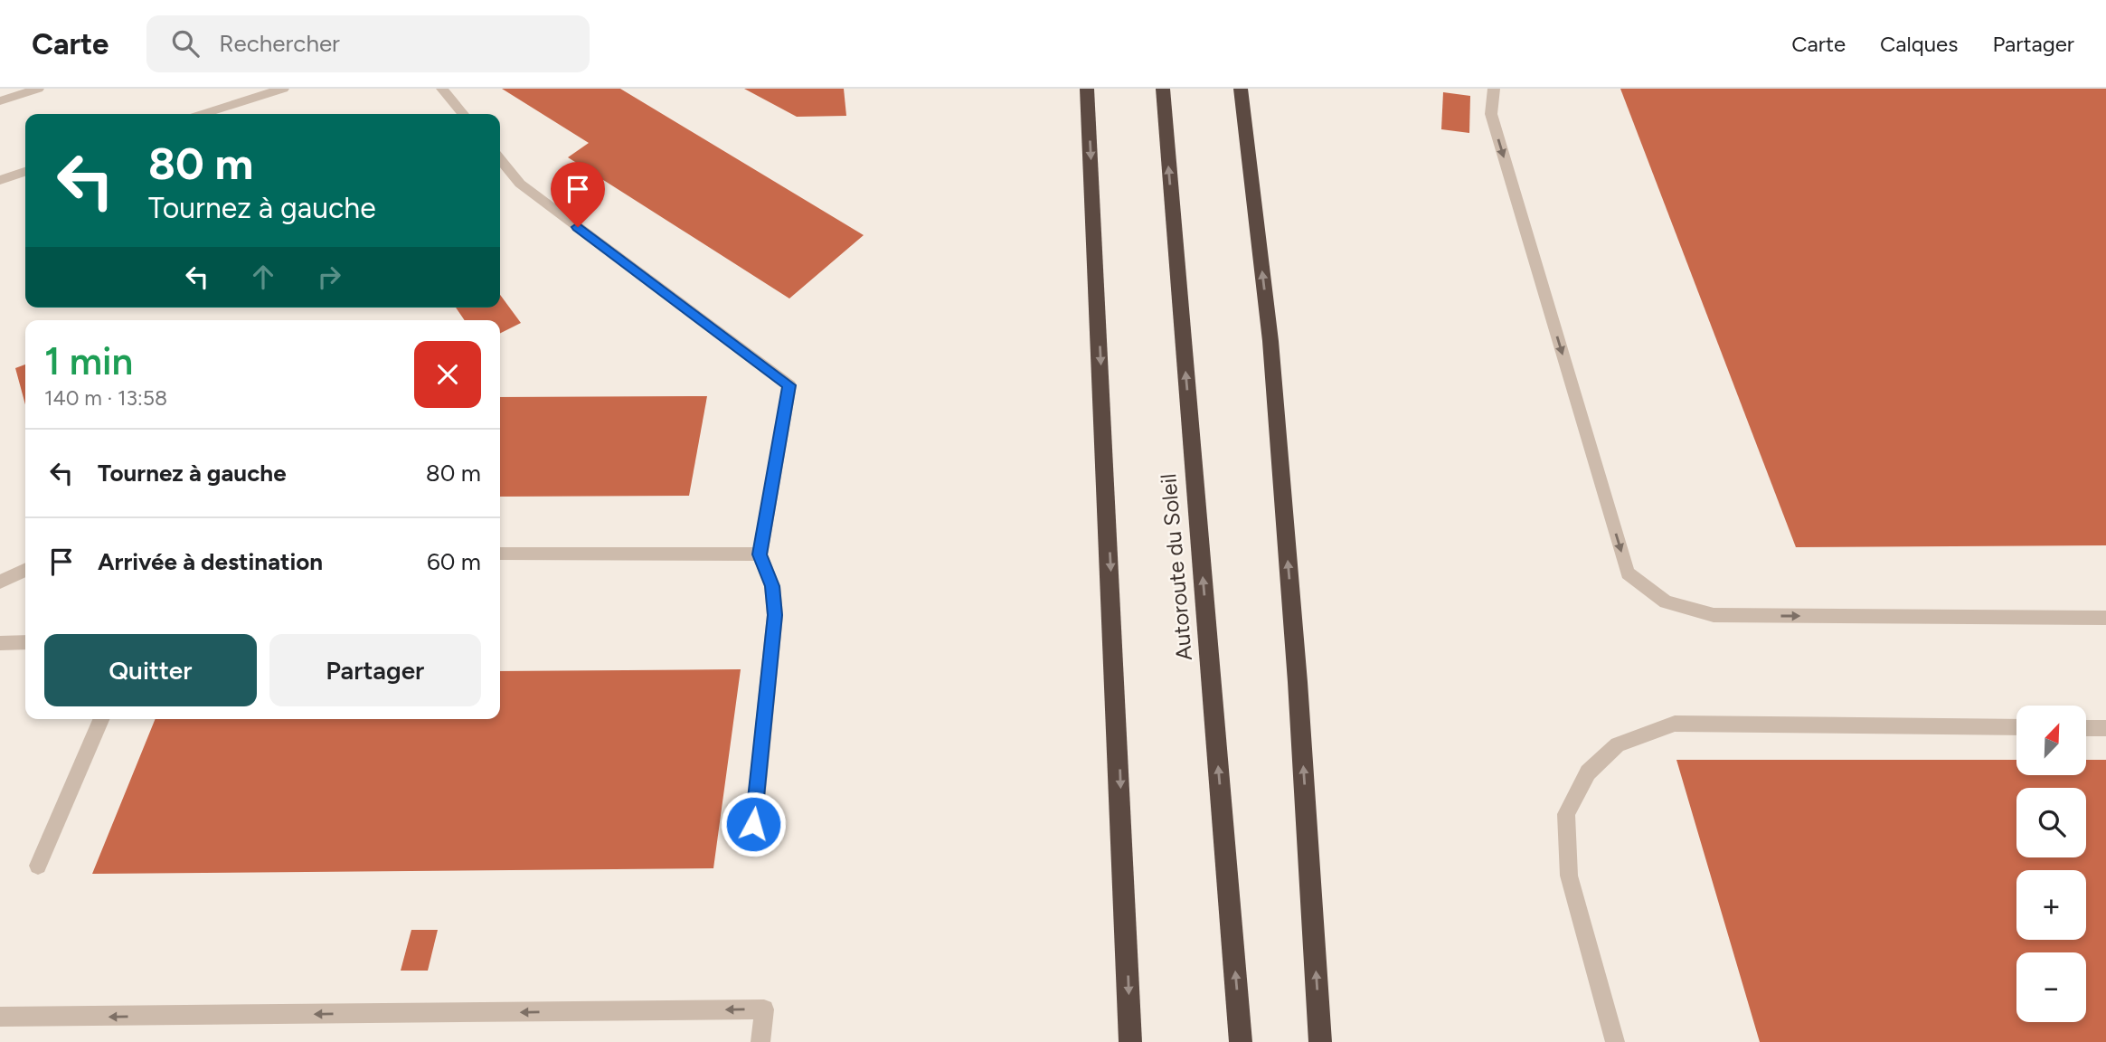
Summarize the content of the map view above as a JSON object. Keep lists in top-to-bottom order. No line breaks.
{"streets":{"highway":["Autoroute du Soleil"]},"north":"top right","page":{"header":"Carte","search":"Rechercher","nav":["Carte","Calques","Partager"],"turn":["80 m","Tournez à gauche"],"heading":["1 min","140 m · 13:58"],"list":[{"name":"Tournez à gauche","value":"80 m"},{"name":"Arrivée à destination","value":"60 m"}],"buttons":["Quitter","Partager"],"map_buttons":["+","−"]}}
